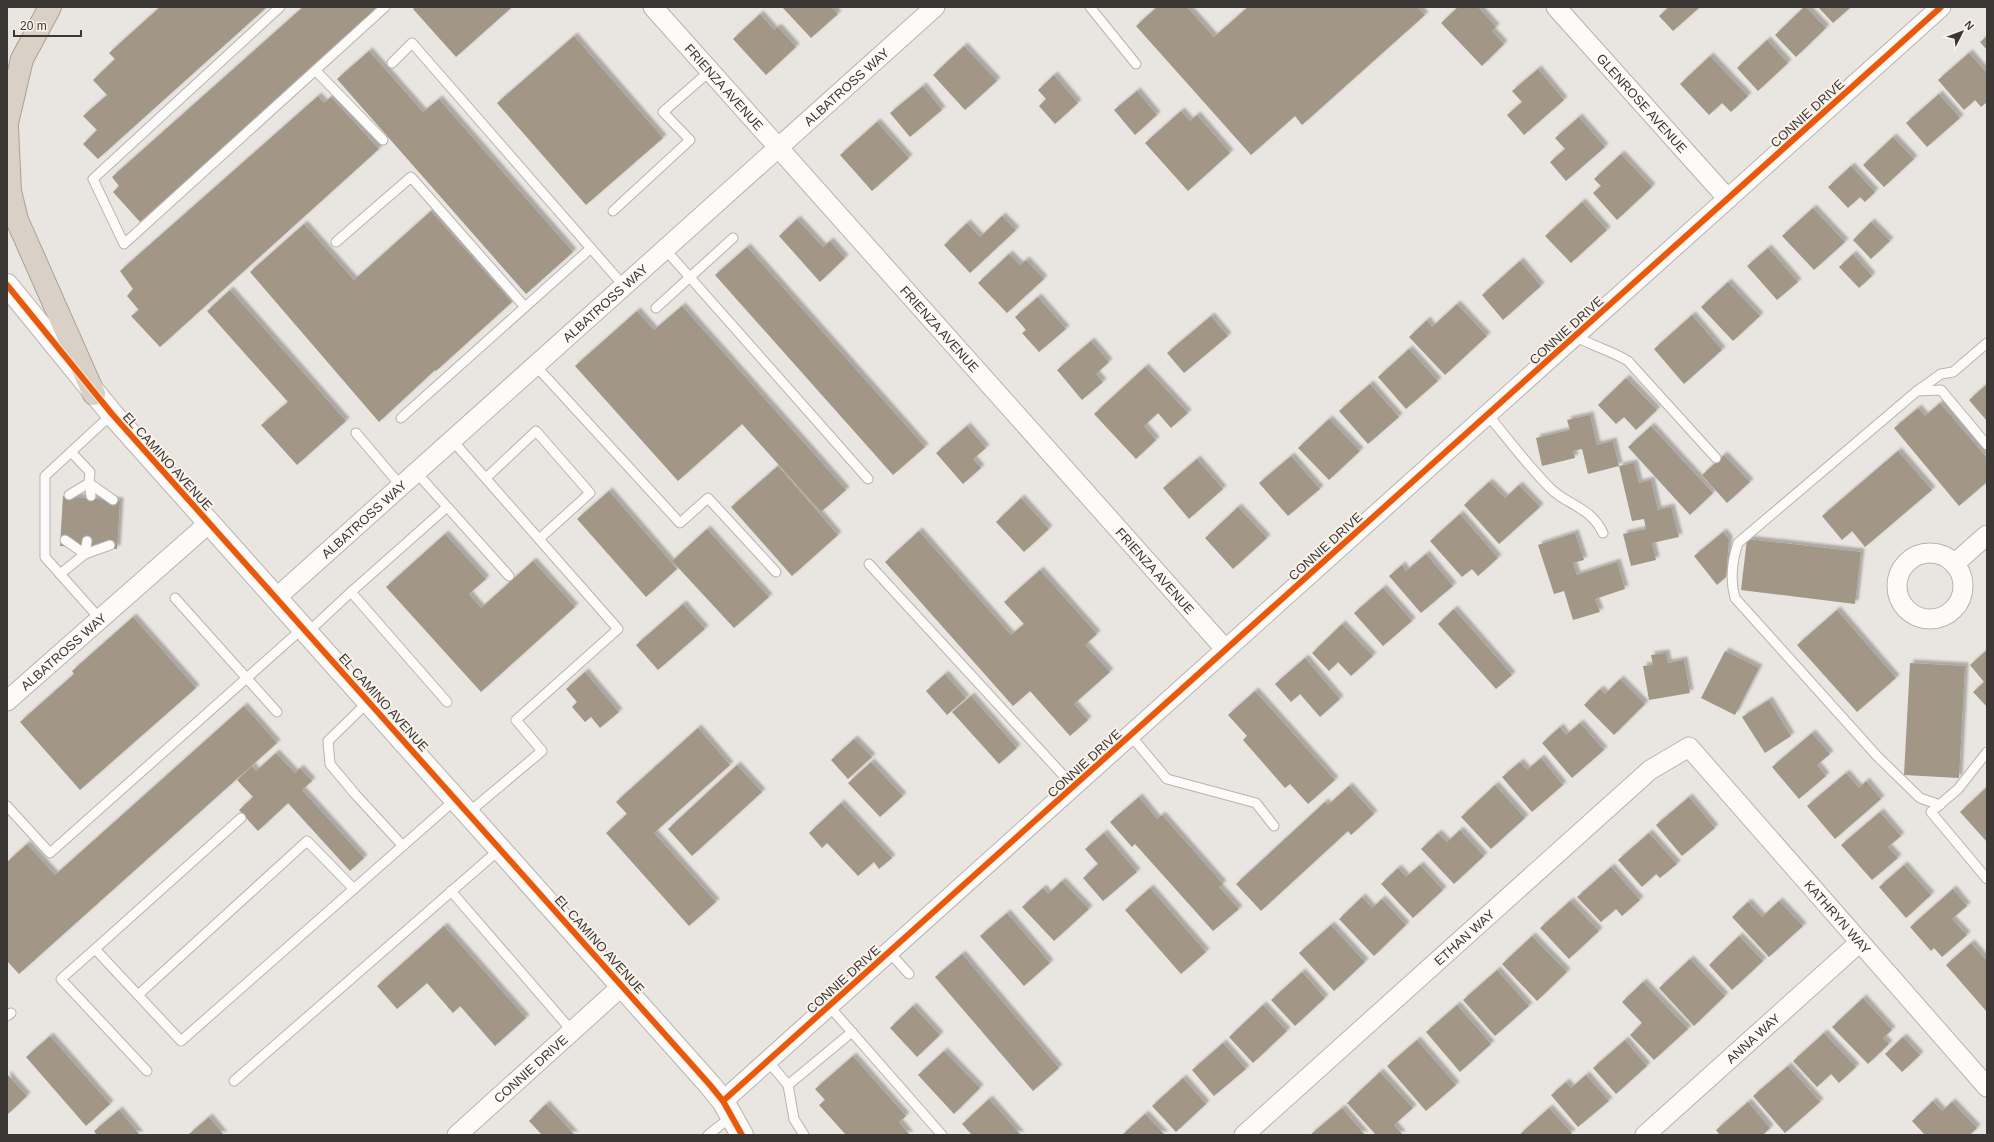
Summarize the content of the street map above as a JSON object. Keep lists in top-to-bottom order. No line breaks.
{"streets":{"main road":["EL CAMINO AVENUE"],"street":["ALBATROSS WAY","FRIENZA AVENUE","GLENROSE AVENUE","CONNIE DRIVE","KATHRYN WAY","ETHAN WAY","ANNA WAY"]},"crossings":[["ALBATROSS WAY","FRIENZA AVENUE"],["ALBATROSS WAY","EL CAMINO AVENUE"],["FRIENZA AVENUE","CONNIE DRIVE"],["GLENROSE AVENUE","CONNIE DRIVE"],["CONNIE DRIVE","EL CAMINO AVENUE"],["KATHRYN WAY","ETHAN WAY"],["KATHRYN WAY","ANNA WAY"]],"scale_bar":"20 m","north":"top right"}
